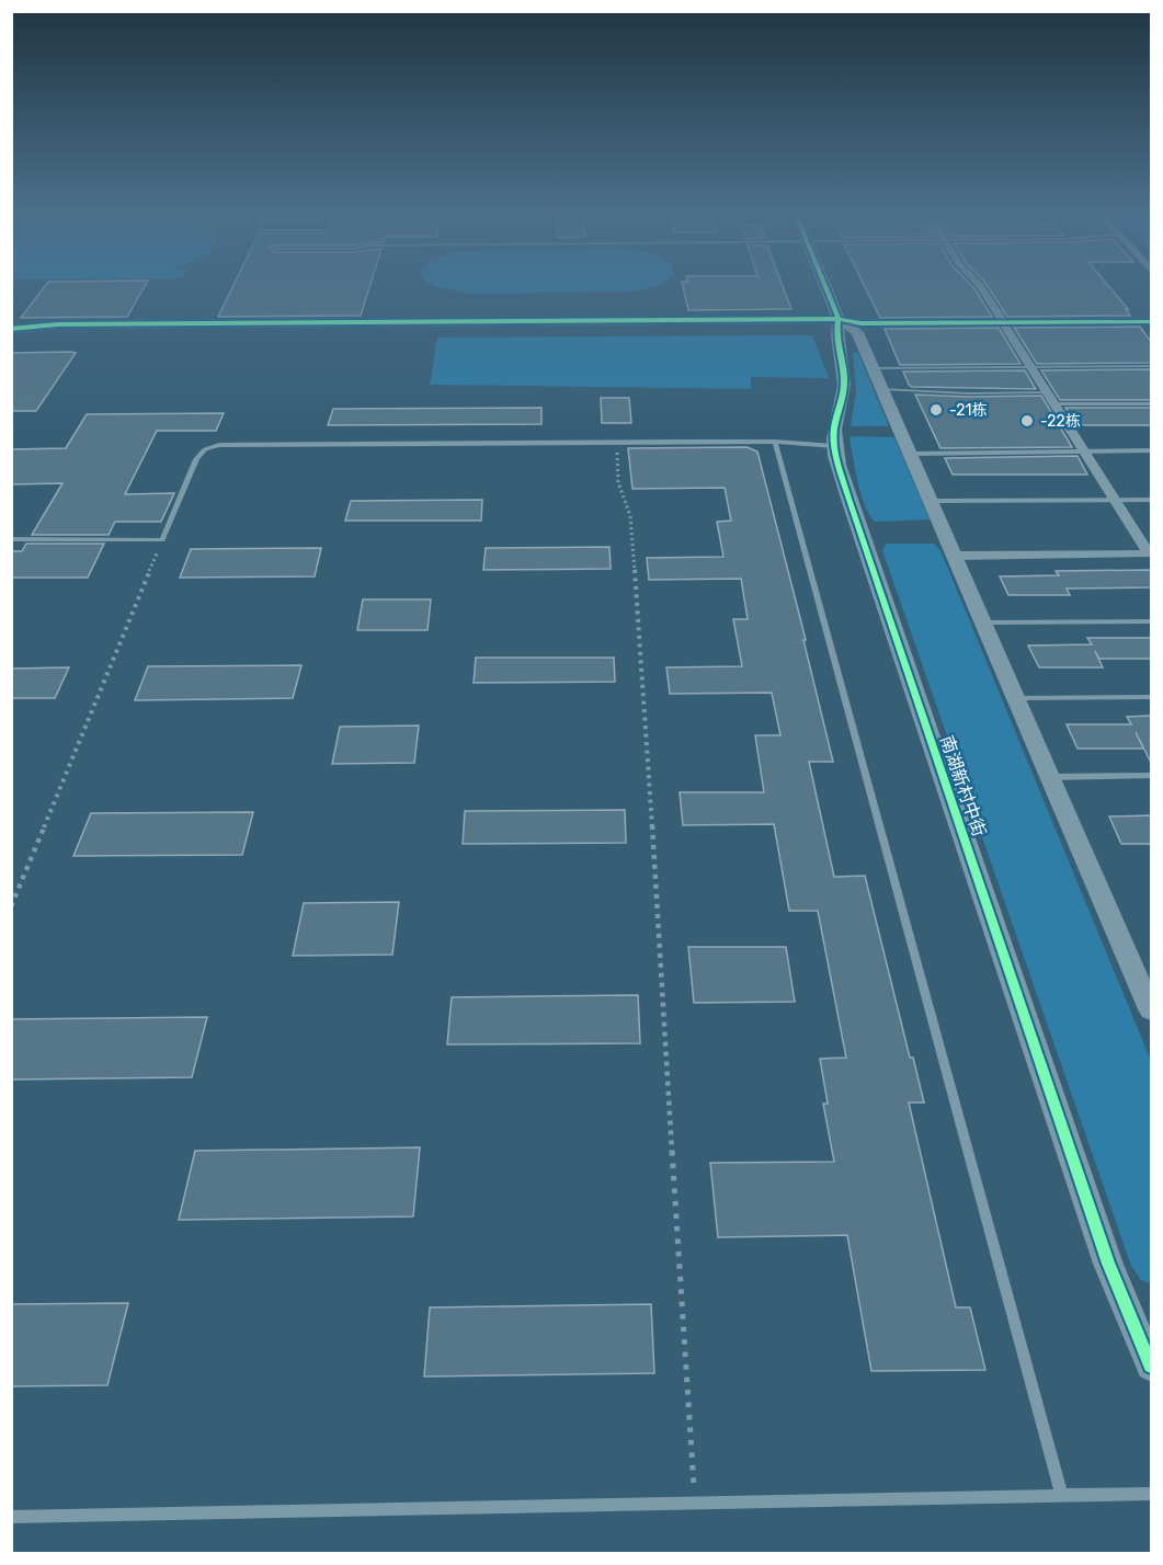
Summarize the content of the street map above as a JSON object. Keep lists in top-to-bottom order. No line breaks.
{"streets":{"street":["南湖新村中街"]},"places":["-21栋","-22栋"]}
